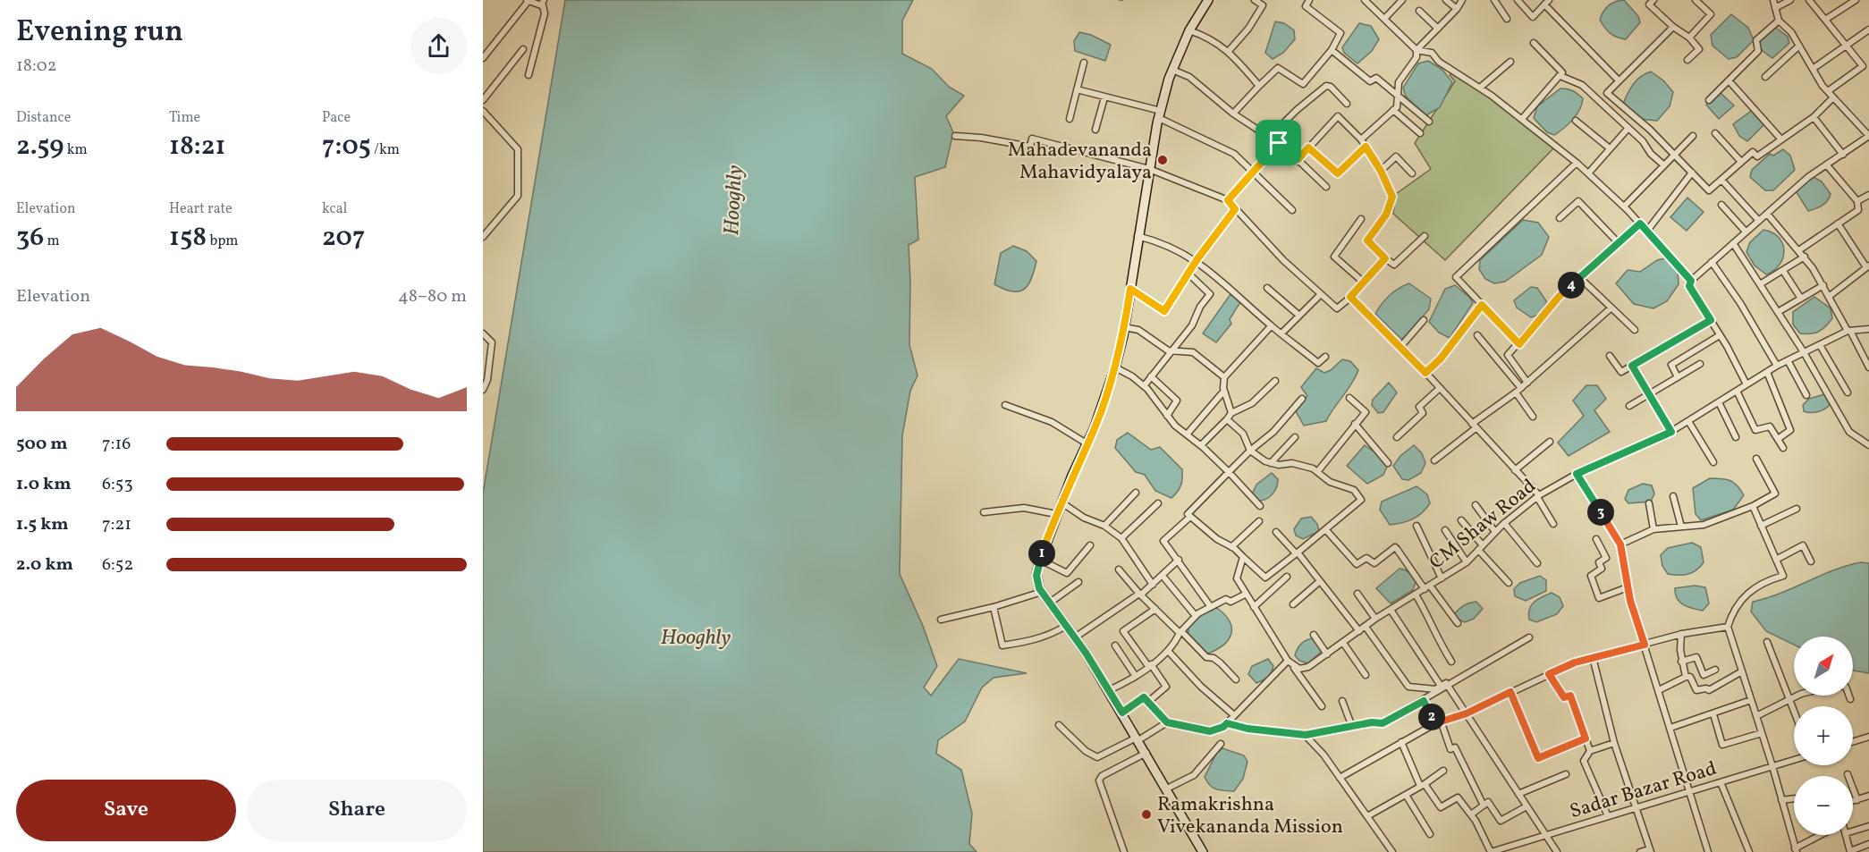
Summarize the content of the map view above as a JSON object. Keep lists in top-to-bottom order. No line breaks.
{"streets":{"street":["CM Shaw Road","Sadar Bazar Road"]},"water":["Hooghly"],"places":["Mahadevananda Mahavidyalaya","Ramakrishna Vivekananda Mission"],"north":"top right","page":{"heading":["Evening run","18:02"],"stats":[["Distance","2.59 km"],["Time","18:21"],["Pace","7:05 /km"],["Elevation","36 m"],["Heart rate","158 bpm"],["kcal","207"]],"pins":["4","3","1","2"],"chart":["Elevation","48–80 m"],"list":[{"name":"500 m","note":"7:16"},{"name":"1.0 km","note":"6:53"},{"name":"1.5 km","note":"7:21"},{"name":"2.0 km","note":"6:52"}],"map_buttons":["+","−"],"buttons":["Save","Share"]}}
